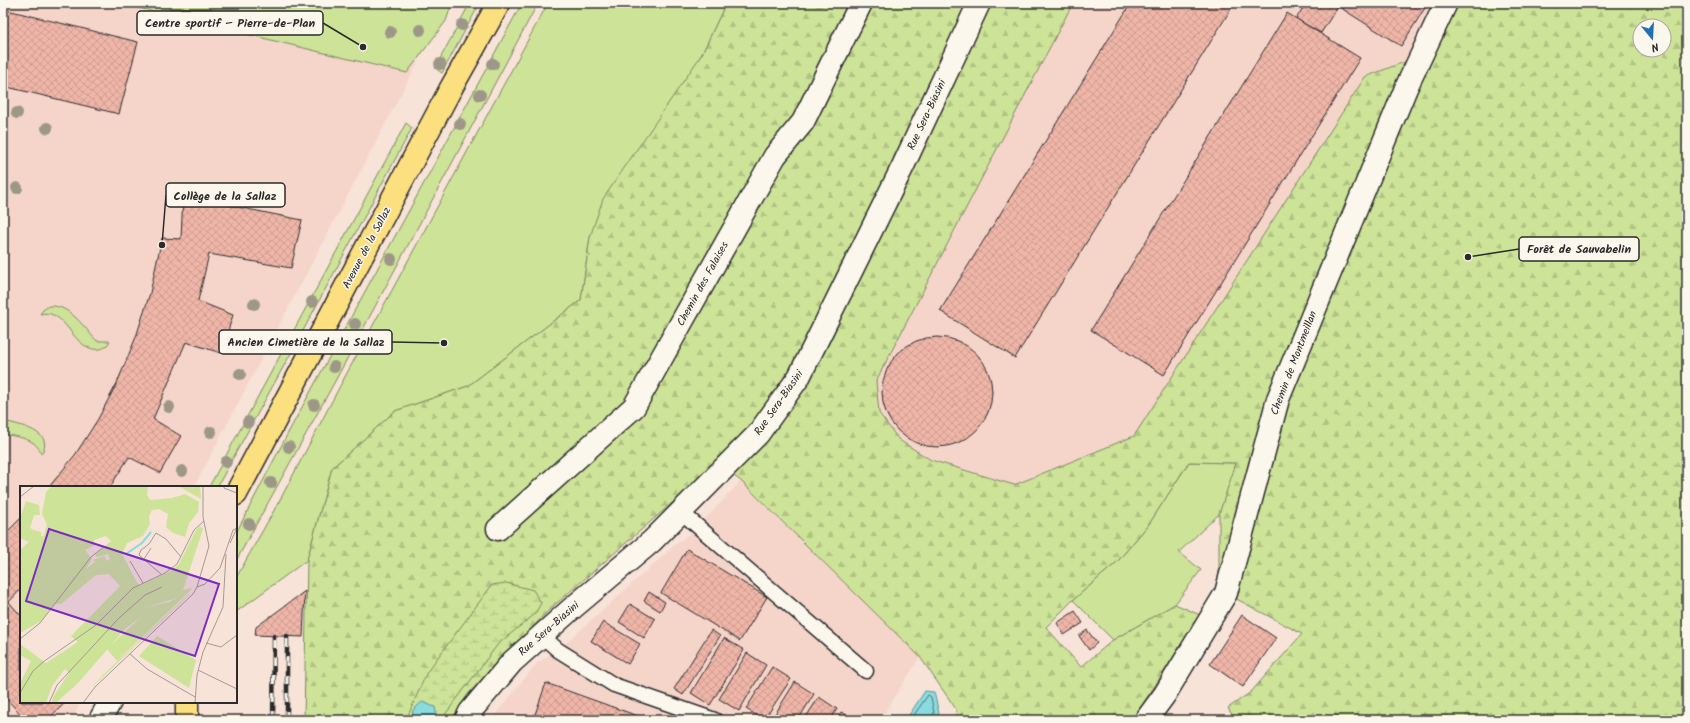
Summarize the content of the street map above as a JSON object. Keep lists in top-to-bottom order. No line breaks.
{"streets":{"main road":["Avenue de la Sallaz"],"street":["Rue Sera-Biasini","Chemin des Falaises","Chemin de Montmeillan"]},"places":["Centre sportif – Pierre-de-Plan","Collège de la Sallaz","Forêt de Sauvabelin","Ancien Cimetière de la Sallaz"],"north":"bottom"}
